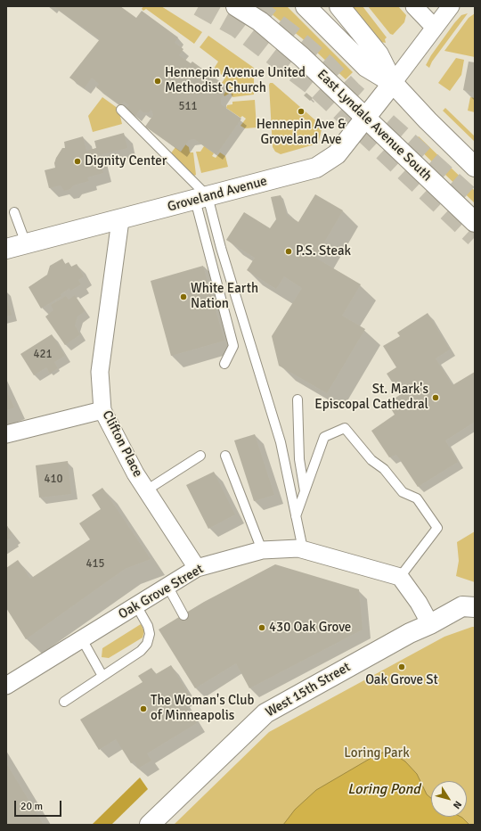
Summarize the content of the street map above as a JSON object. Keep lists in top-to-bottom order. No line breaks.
{"streets":{"street":["East Lyndale Avenue South","Groveland Avenue","Clifton Place","Oak Grove Street","West 15th Street"]},"crossings":[["East Lyndale Avenue South","Groveland Avenue"],["Groveland Avenue","Clifton Place"],["Clifton Place","Oak Grove Street"]],"water":["Loring Pond"],"parks":["Loring Park"],"places":["Hennepin Avenue United Methodist Church","Hennepin Ave & Groveland Ave","Dignity Center","P.S. Steak","White Earth Nation","St. Mark's Episcopal Cathedral","430 Oak Grove","Oak Grove St","The Woman's Club of Minneapolis"],"house_numbers":["511","421","410","415"],"scale_bar":"20 m","north":"bottom right"}
